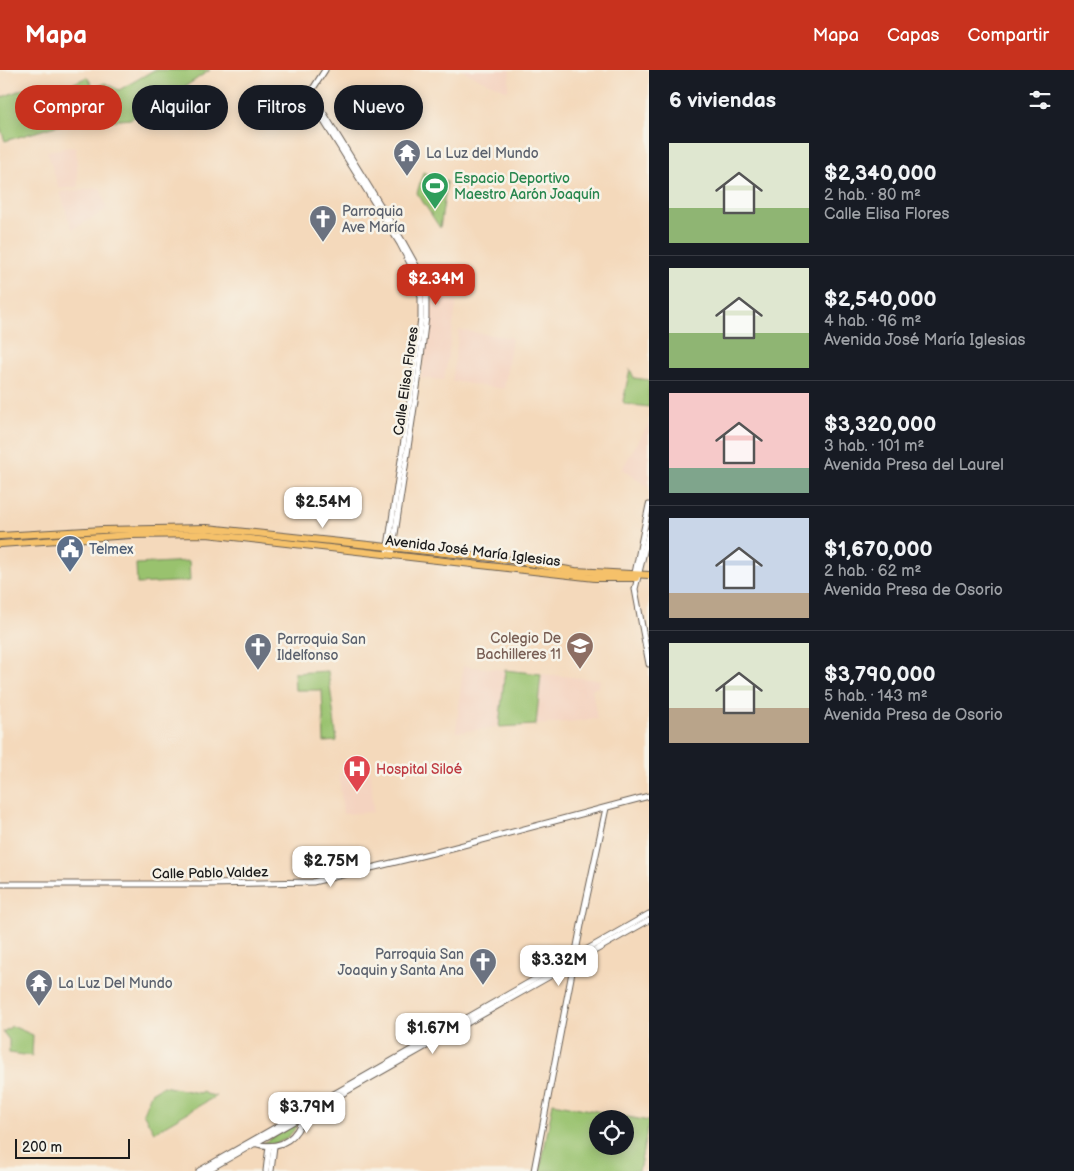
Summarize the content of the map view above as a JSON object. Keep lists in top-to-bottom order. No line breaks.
{"streets":{"main road":["Avenida José María Iglesias"],"street":["Calle Elisa Flores","Calle Pablo Valdez"]},"crossings":[["Calle Elisa Flores","Avenida José María Iglesias"]],"places":{"temple":["La Luz del Mundo","La Luz Del Mundo"],"sports":["Espacio Deportivo Maestro Aarón Joaquín"],"church":["Parroquia Ave María","Parroquia San Ildelfonso","Parroquia San Joaquin y Santa Ana"],"public building":["Telmex"],"school or university":["Colegio De Bachilleres 11"],"hospital":["Hospital Siloé"]},"scale_bar":"200 m","page":{"header":"Mapa","nav":["Mapa","Capas","Compartir"],"heading":"6 viviendas","chip":["Comprar","Alquilar","Filtros","Nuevo"],"list":[{"name":"$2,340,000","note":"2 hab. · 80 m² · Calle Elisa Flores"},{"name":"$2,540,000","note":"4 hab. · 96 m² · Avenida José María Iglesias"},{"name":"$3,320,000","note":"3 hab. · 101 m² · Avenida Presa del Laurel"},{"name":"$1,670,000","note":"2 hab. · 62 m² · Avenida Presa de Osorio"},{"name":"$3,790,000","note":"5 hab. · 143 m² · Avenida Presa de Osorio"}],"price":["$2.34M","$2.54M","$2.75M","$3.32M","$1.67M","$3.79M"],"scale":"200 m"}}
